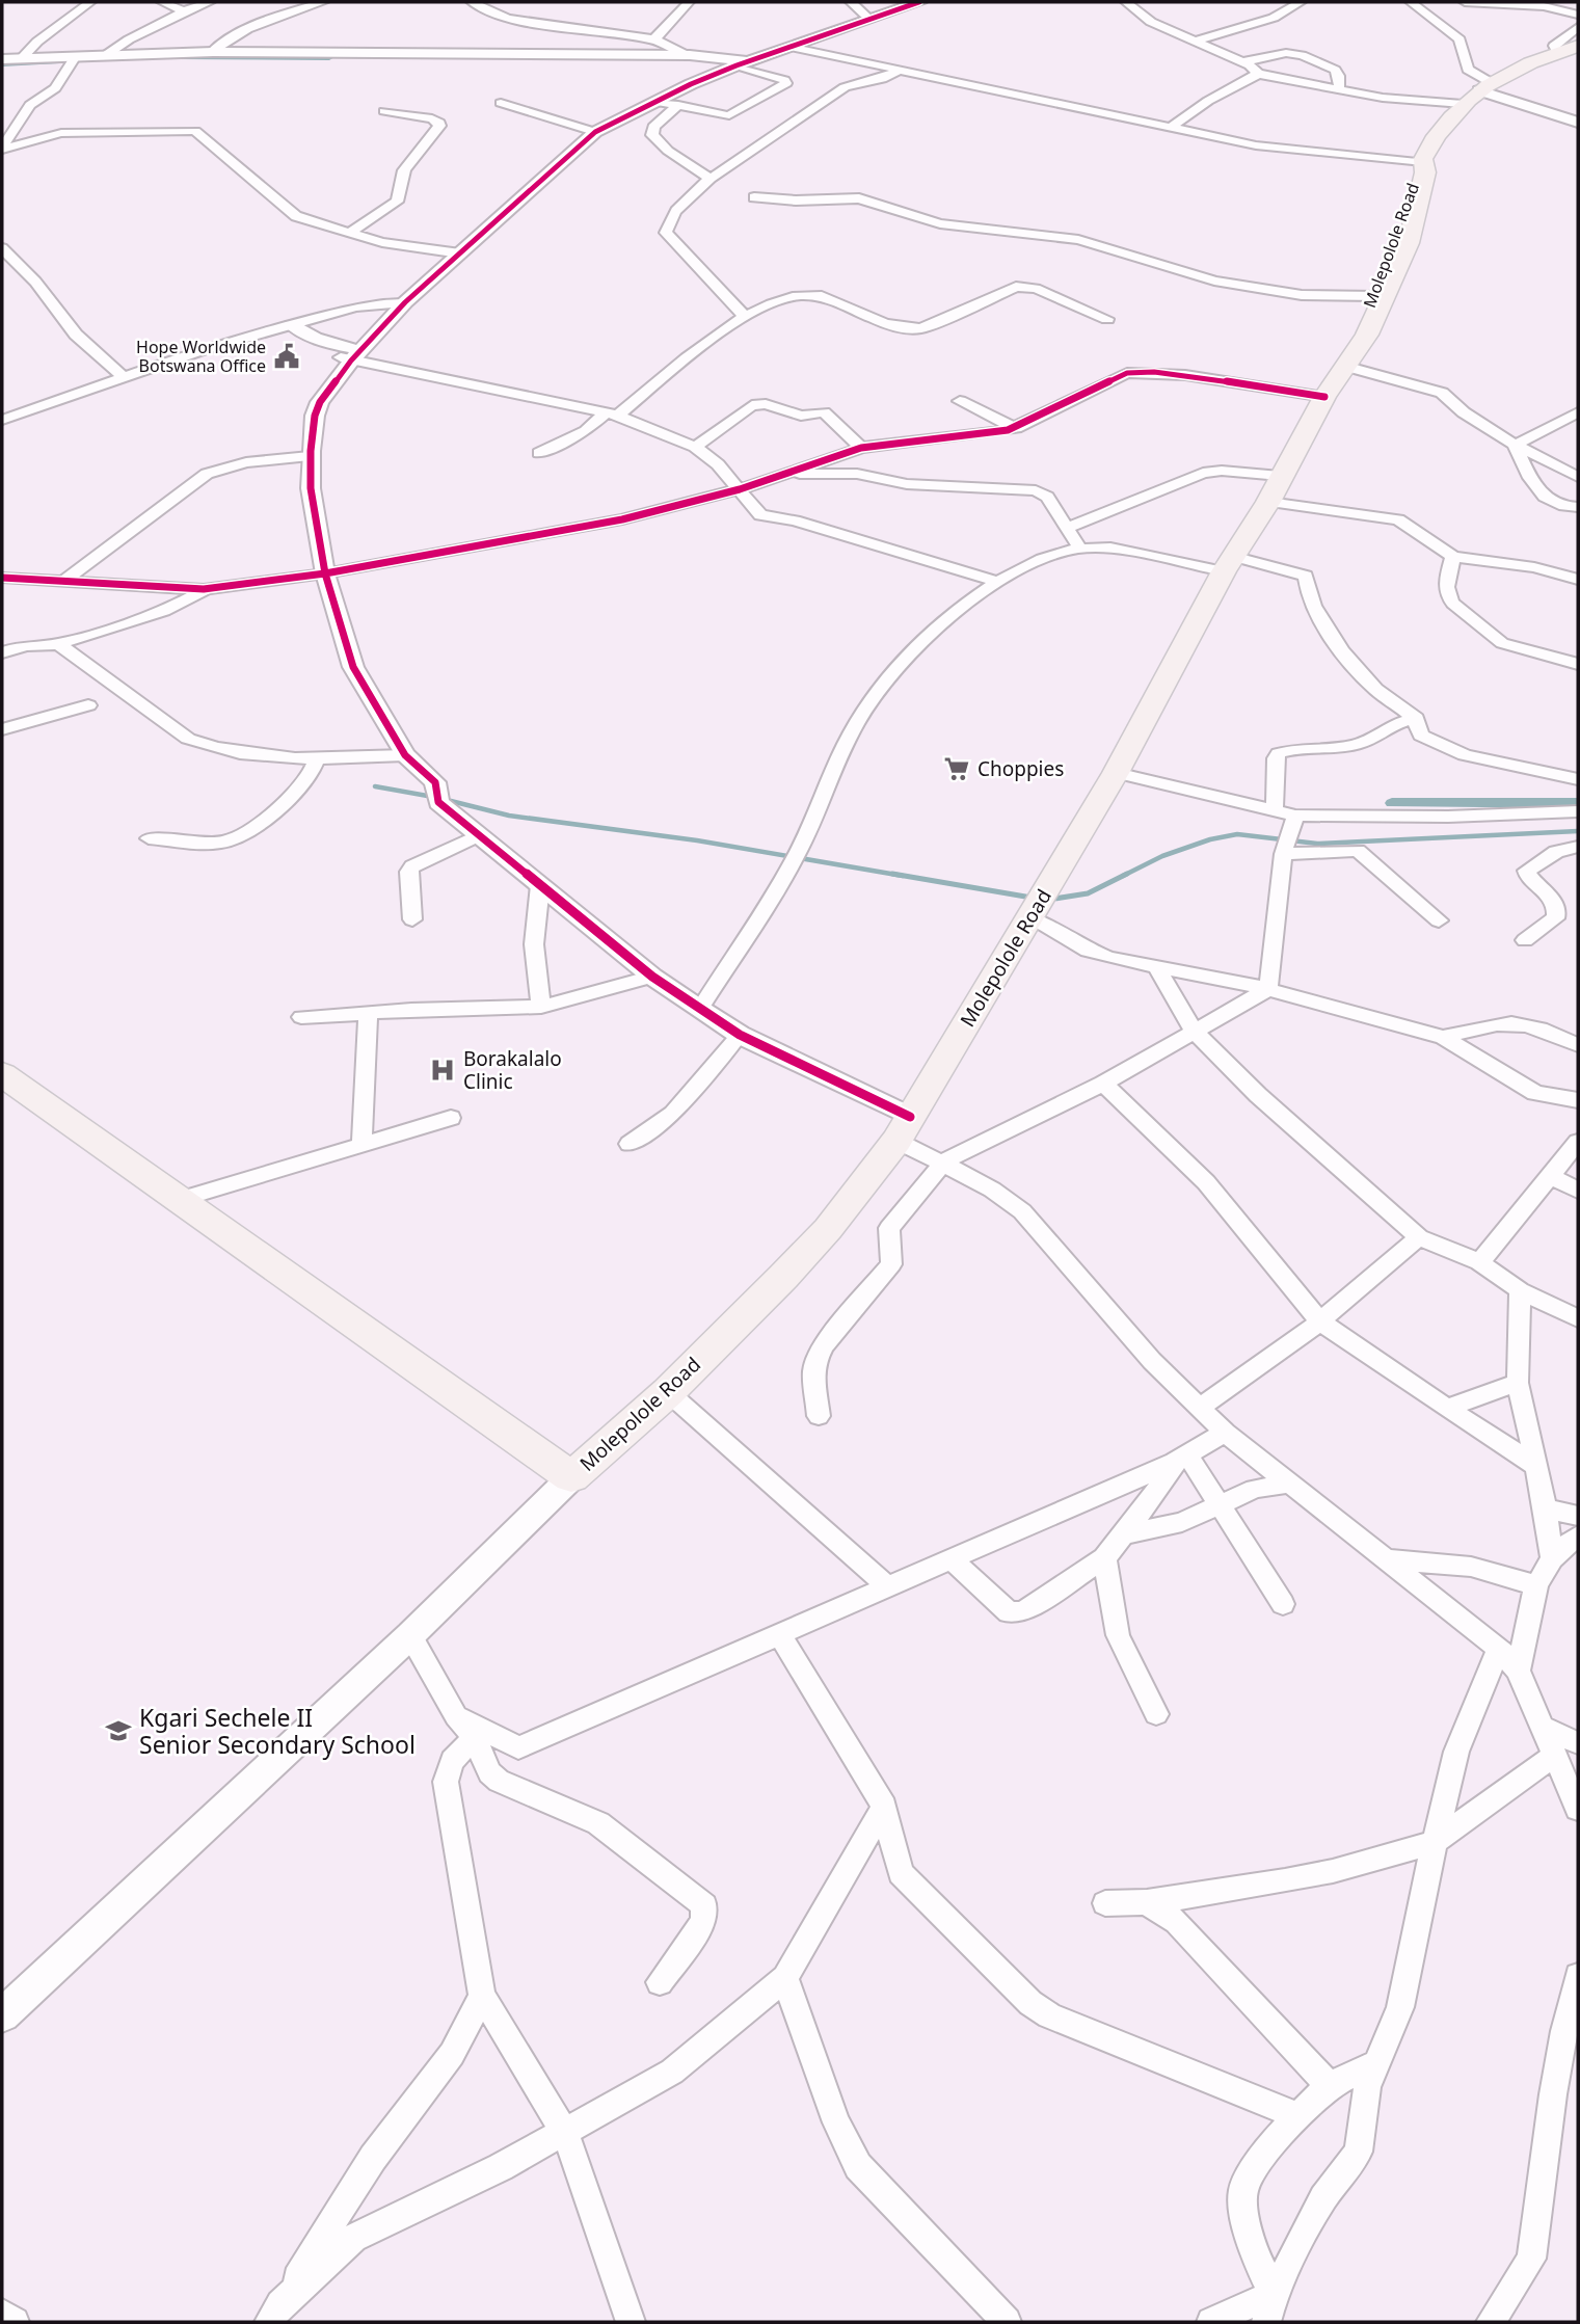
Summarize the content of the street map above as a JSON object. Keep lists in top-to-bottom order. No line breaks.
{"streets":{"main road":["Molepolole Road"]},"places":{"public building":["Hope Worldwide Botswana Office"],"supermarket":["Choppies"],"hospital":["Borakalalo Clinic"],"school or university":["Kgari Sechele II Senior Secondary School"]}}
